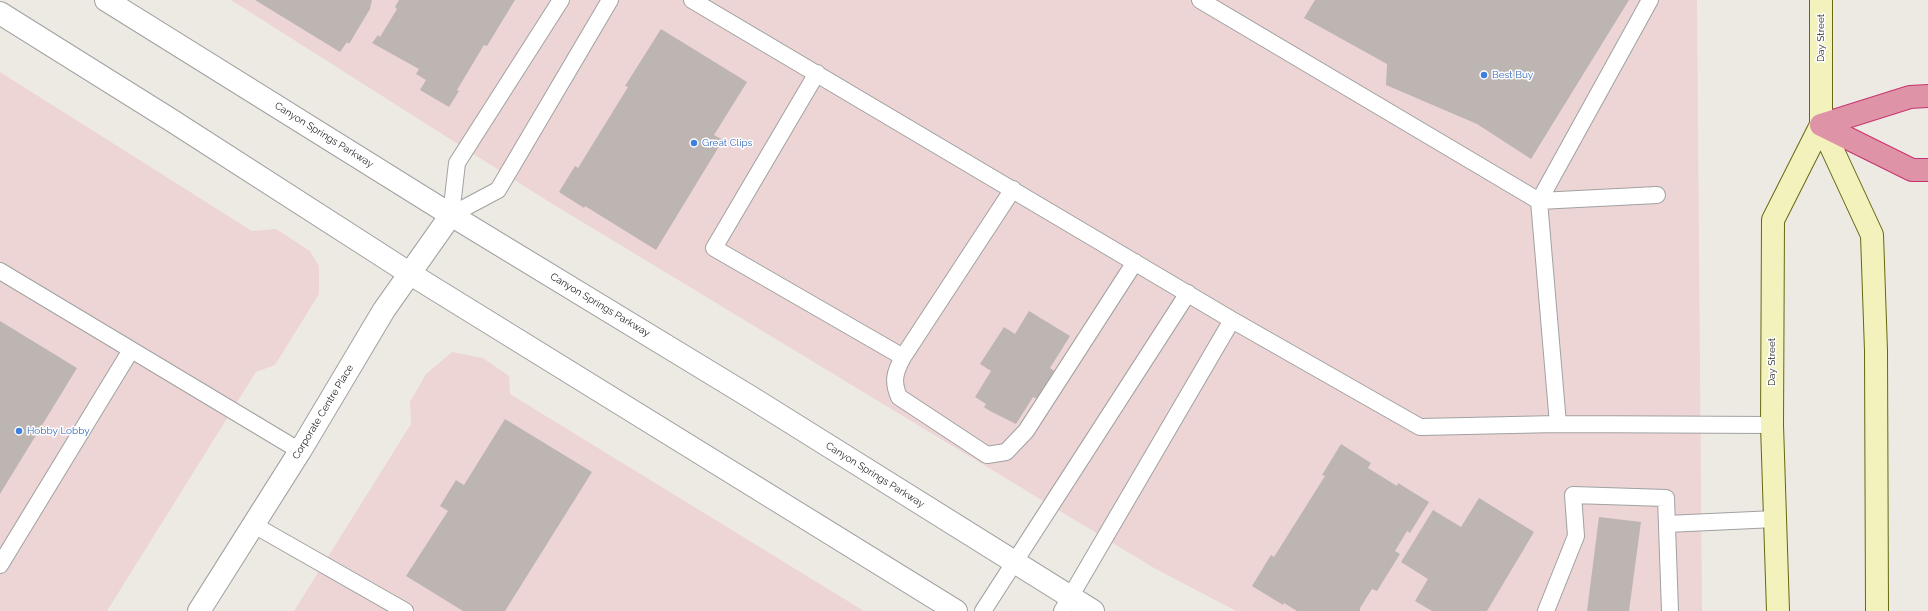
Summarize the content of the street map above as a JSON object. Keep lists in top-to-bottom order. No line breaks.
{"streets":{"main road":["Day Street"],"street":["Canyon Springs Parkway","Corporate Centre Place"]},"crossings":[["Canyon Springs Parkway","Corporate Centre Place"]],"places":["Best Buy","Great Clips","Hobby Lobby"]}
